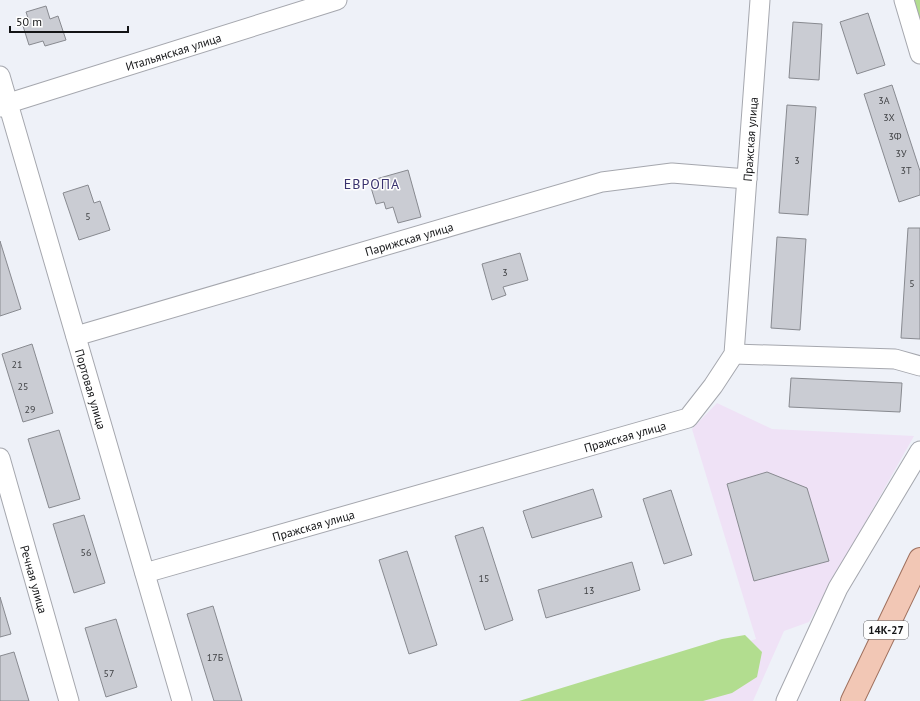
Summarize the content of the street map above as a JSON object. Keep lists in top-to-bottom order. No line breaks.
{"streets":{"main road":["14К-27"],"street":["Итальянская улица","Пражская улица","Парижская улица","Портовая улица","Речная улица"]},"crossings":[["Итальянская улица","Портовая улица"],["Пражская улица","Парижская улица"],["Пражская улица","Портовая улица"],["Парижская улица","Портовая улица"]],"districts":["ЕВРОПА"],"house_numbers":["3А","3Х","3Ф","3У","3","3Т","5","3","5","21","25","29","56","15","13","17Б","57"],"scale_bar":"50 m"}
